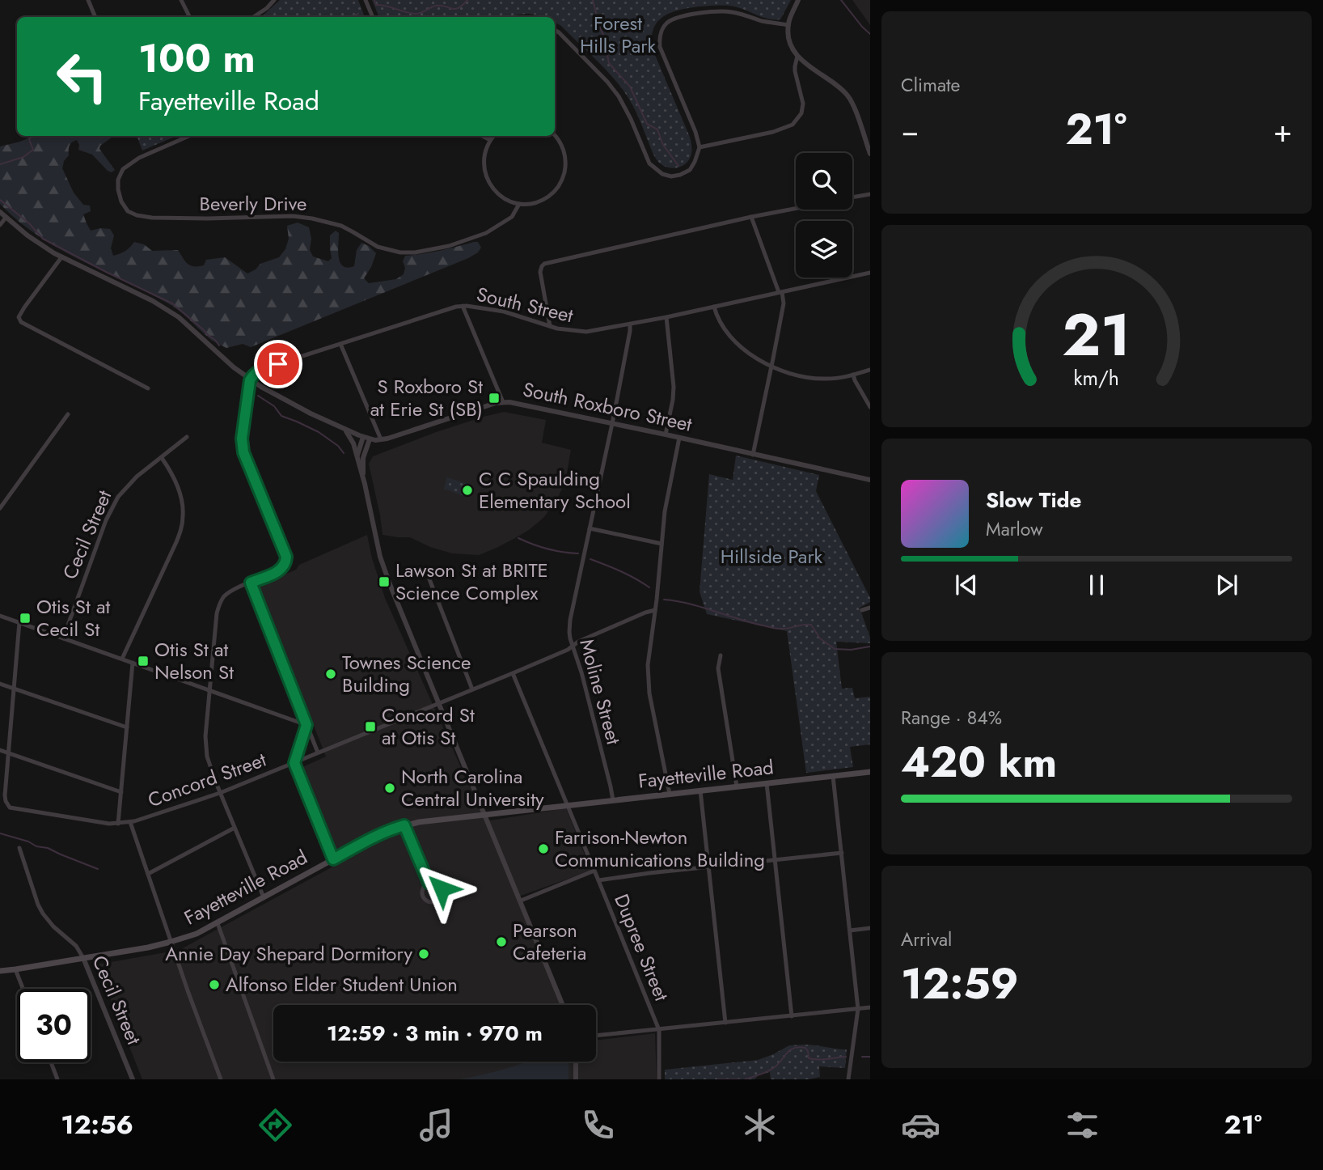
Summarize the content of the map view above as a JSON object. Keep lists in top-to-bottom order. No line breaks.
{"streets":{"main road":["Fayetteville Road"],"street":["Beverly Drive","South Street","South Roxboro Street","Cecil Street","Moline Street","Concord Street","Dupree Street"]},"crossings":[["South Street","South Roxboro Street"],["South Street","Moline Street"],["South Roxboro Street","Moline Street"],["Cecil Street","Fayetteville Road"],["Moline Street","Fayetteville Road"],["Moline Street","Concord Street"],["Fayetteville Road","Dupree Street"],["Concord Street","Dupree Street"]],"parks":["Forest Hills Park","Hillside Park"],"places":{"transit":["S Roxboro St at Erie St (SB)","Lawson St at BRITE Science Complex","Otis St at Cecil St","Otis St at Nelson St","Concord St at Otis St"],"other":["C C Spaulding Elementary School","Townes Science Building","North Carolina Central University","Farrison-Newton Communications Building","Pearson Cafeteria","Annie Day Shepard Dormitory","Alfonso Elder Student Union"]},"page":{"tile":["Climate",["Range · 84%","420 km"],["Arrival","12:59"]],"turn":["100 m","Fayetteville Road"],"heat":["−","21°","+"],"song":["Slow Tide","Marlow"],"limit":"30","trip":"12:59 · 3 min · 970 m","tabs":["12:56","21°"],"gauge":["21","km/h"]}}
